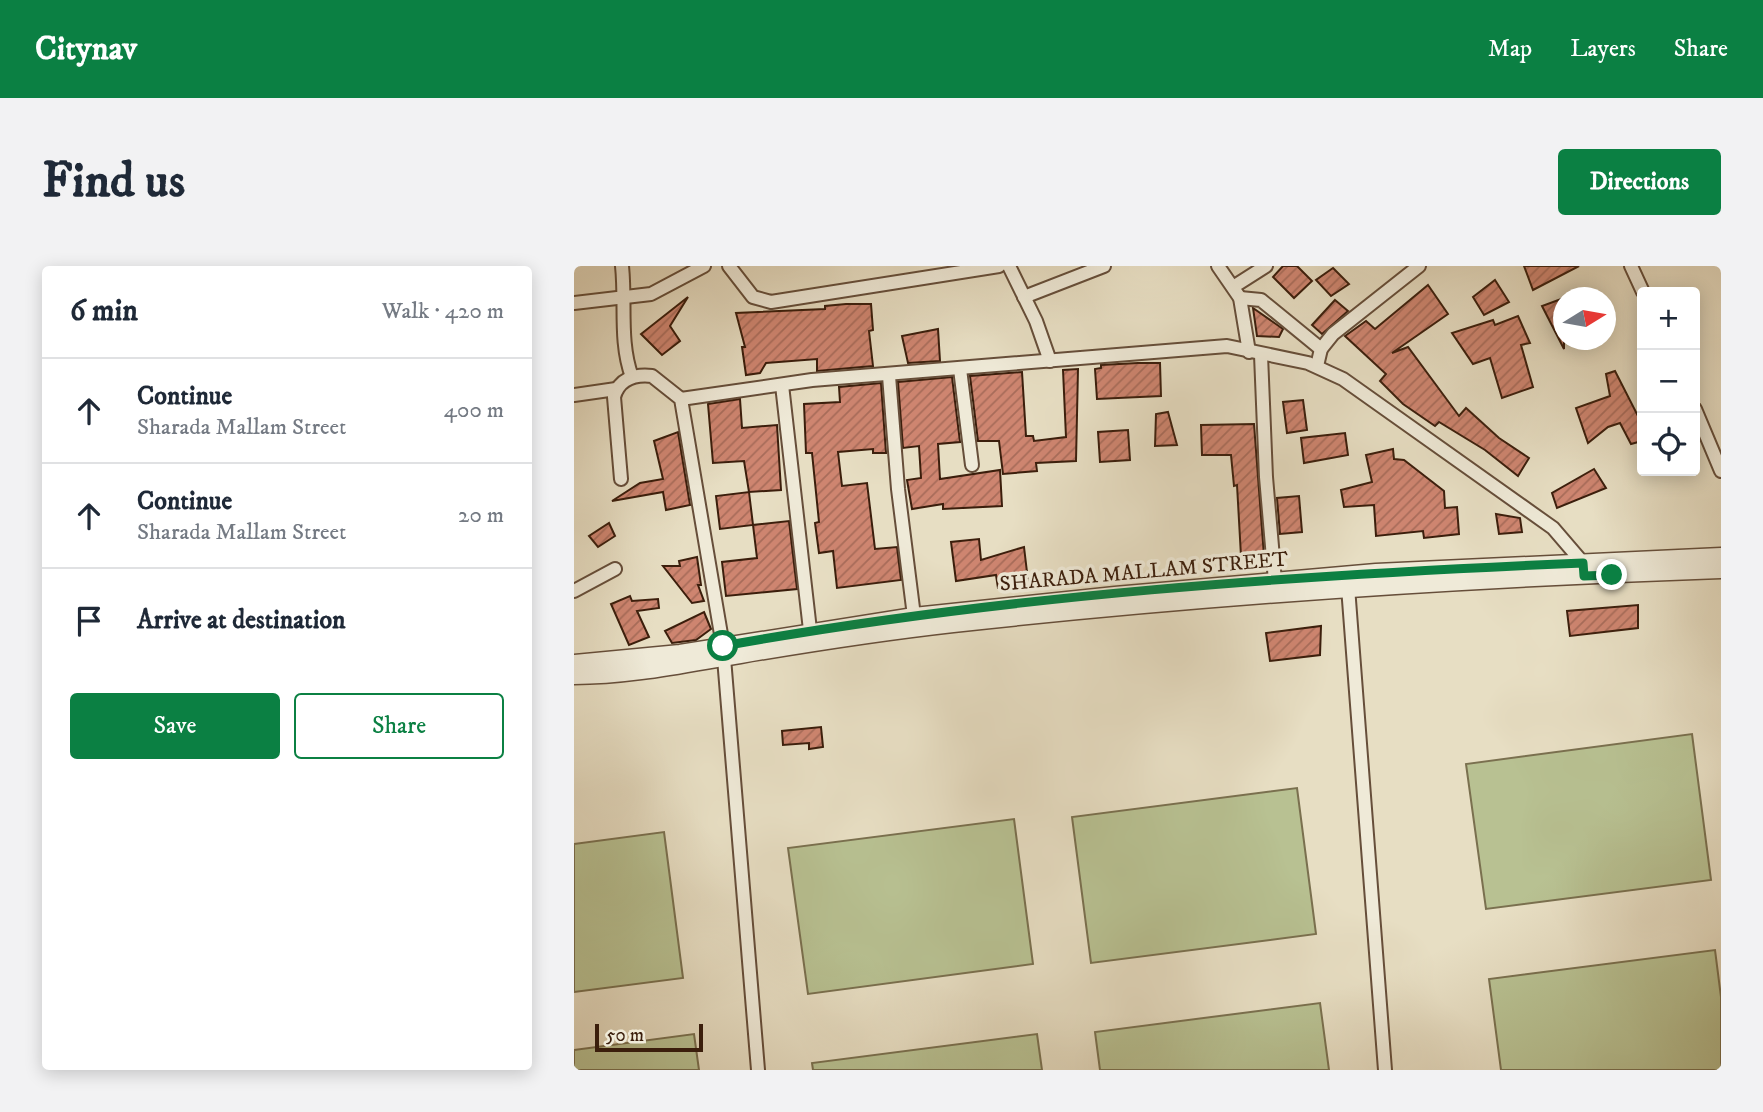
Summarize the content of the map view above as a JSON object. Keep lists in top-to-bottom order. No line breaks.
{"streets":{"street":["SHARADA MALLAM STREET"]},"scale_bar":"50 m","north":"right","page":{"header":"Citynav","nav":["Map","Layers","Share"],"buttons":["Directions",["Save","Share"]],"title":"Find us","heading":["6 min","Walk · 420 m"],"map_buttons":["+","−"],"list":[["Continue","Sharada Mallam Street","400 m"],["Continue","Sharada Mallam Street","20 m"],"Arrive at destination"],"scale":"50 m"}}
